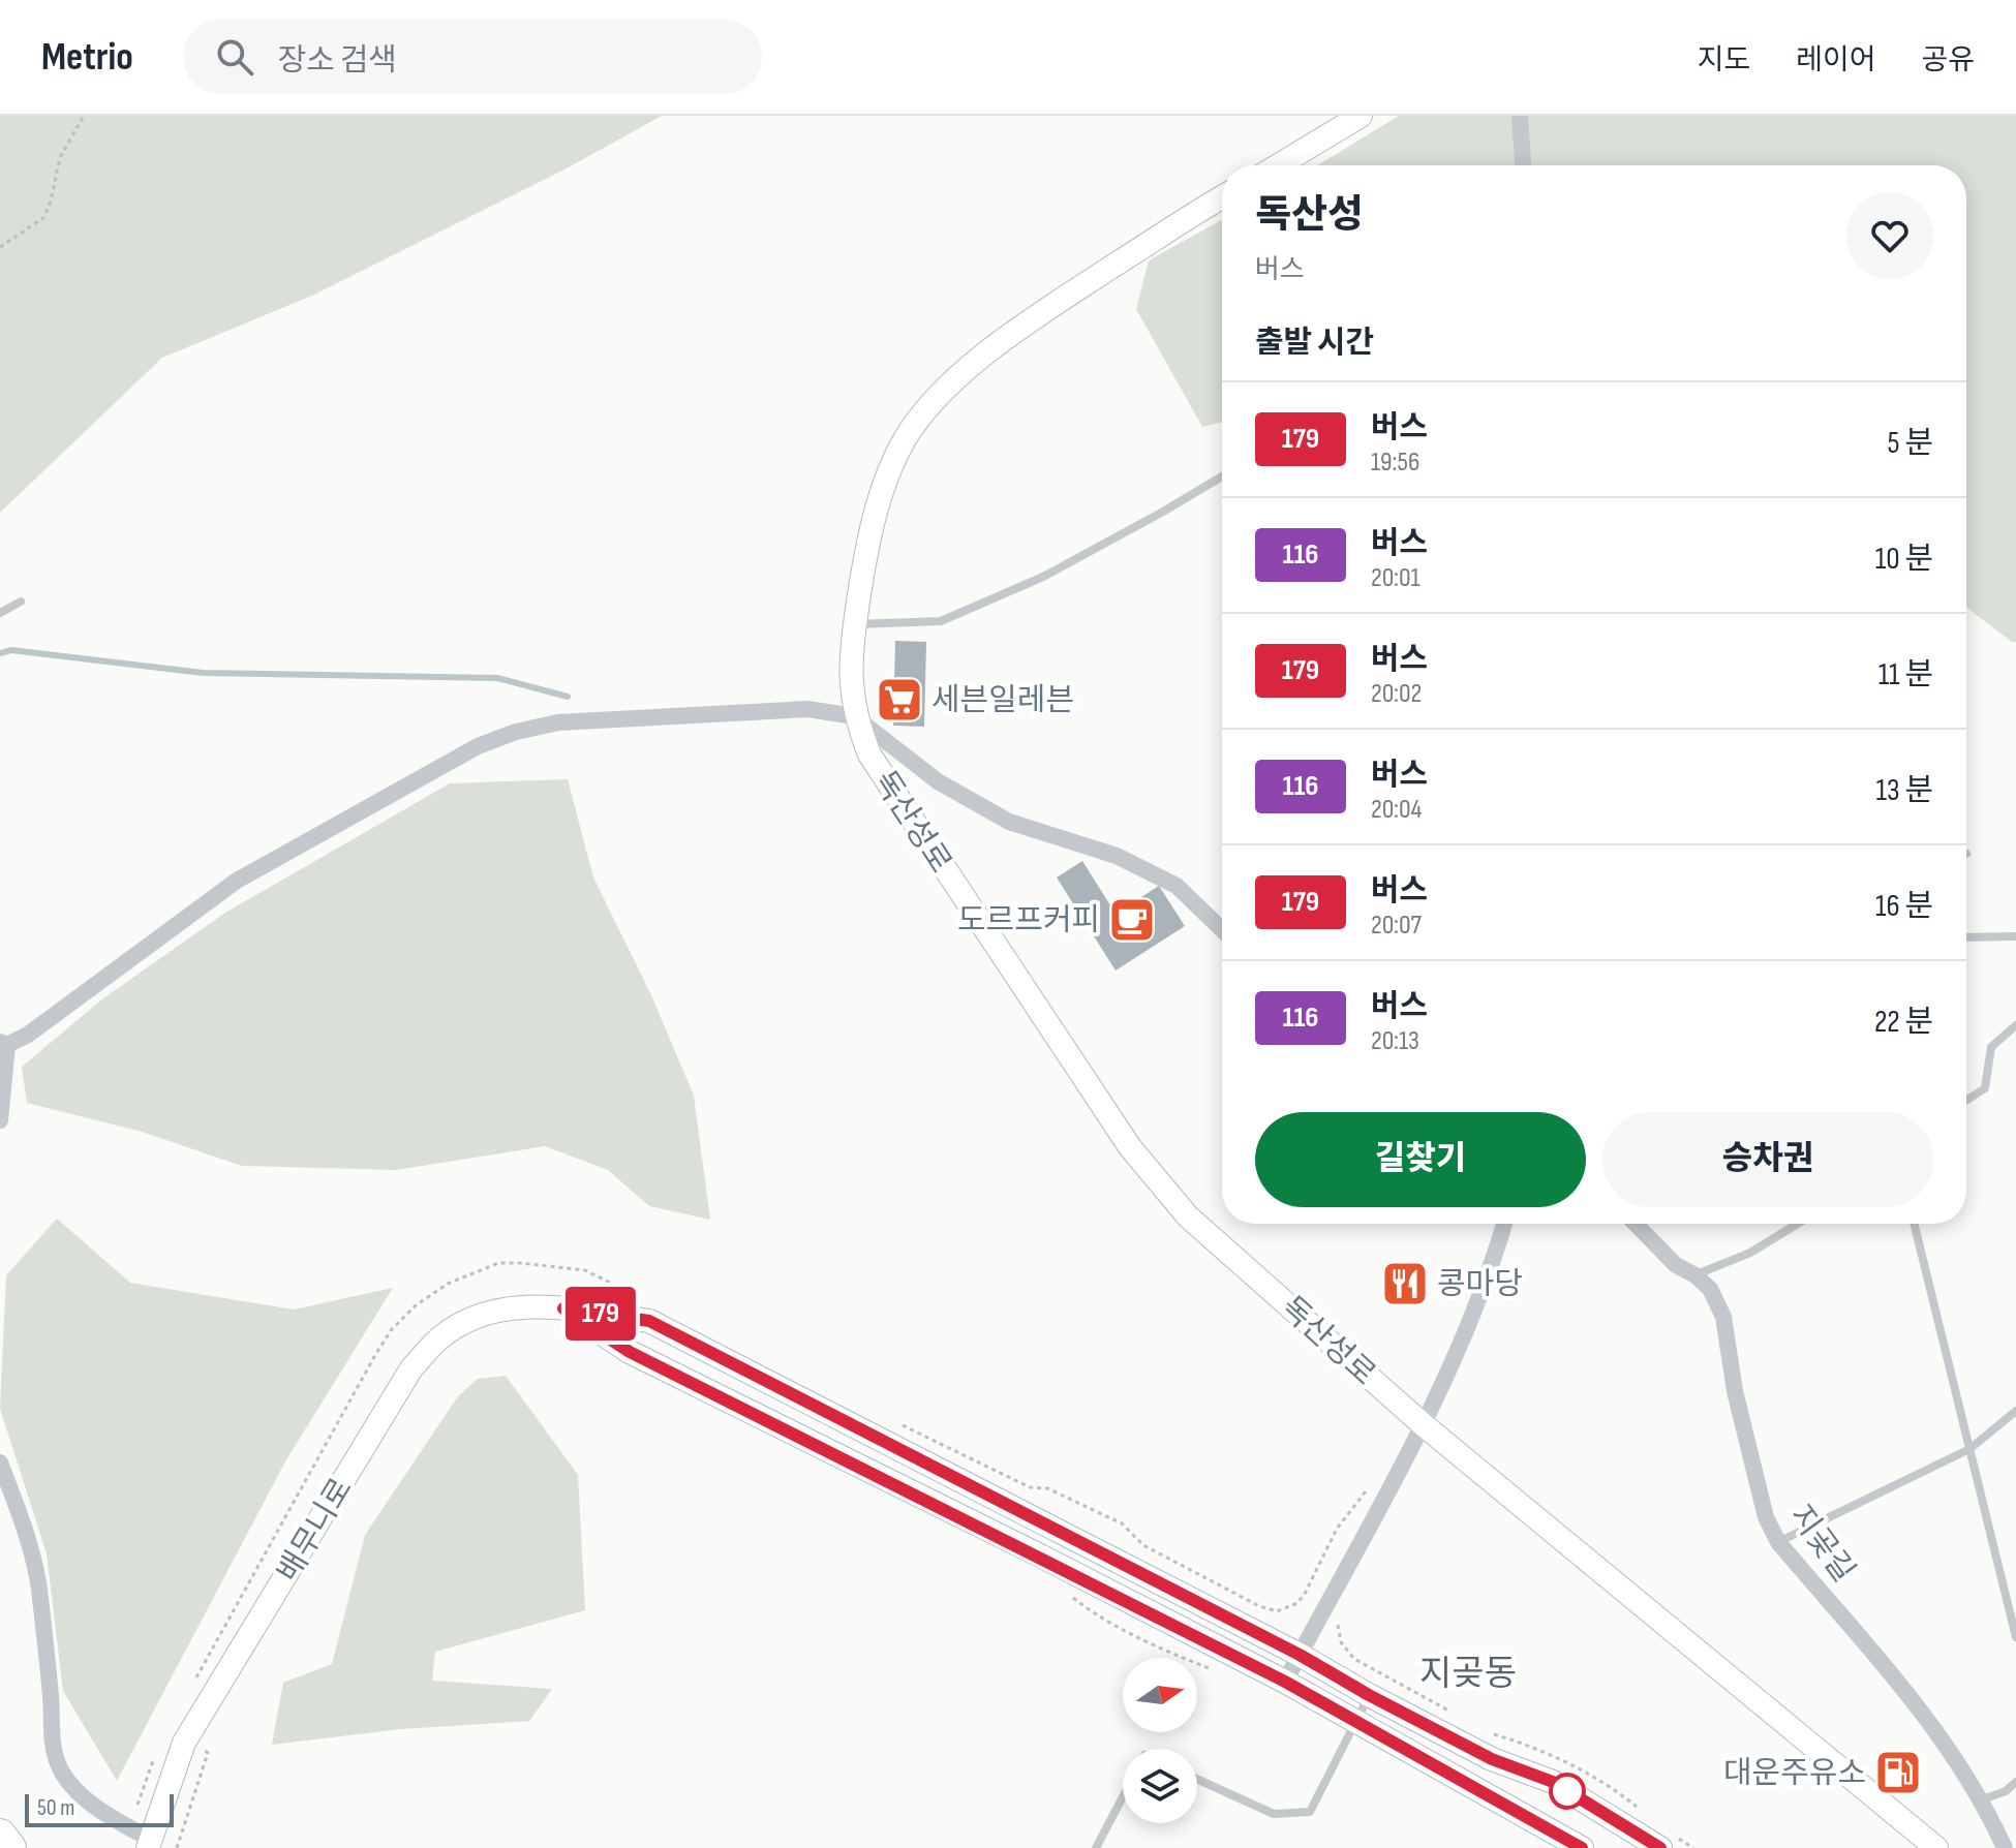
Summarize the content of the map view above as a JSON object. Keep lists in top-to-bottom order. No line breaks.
{"streets":{"street":["독산성로","배무니로","지곶길"]},"districts":["지곶동"],"places":{"supermarket":["세븐일레븐"],"cafe":["도르프커피"],"restaurant":["콩마당"],"fuel station":["대운주유소"]},"lines":["bus line 179"],"scale_bar":"50 m","north":"right","page":{"header":"Metrio","search":"장소 검색","nav":["지도","레이어","공유"],"on_map":"179","heading":[["독산성","버스"],"출발 시간"],"list":[{"mark":"179","name":"버스","note":"19:56","value":"5 분"},{"mark":"116","name":"버스","note":"20:01","value":"10 분"},{"mark":"179","name":"버스","note":"20:02","value":"11 분"},{"mark":"116","name":"버스","note":"20:04","value":"13 분"},{"mark":"179","name":"버스","note":"20:07","value":"16 분"},{"mark":"116","name":"버스","note":"20:13","value":"22 분"}],"buttons":["길찾기","승차권"],"scale":"50 m"}}
